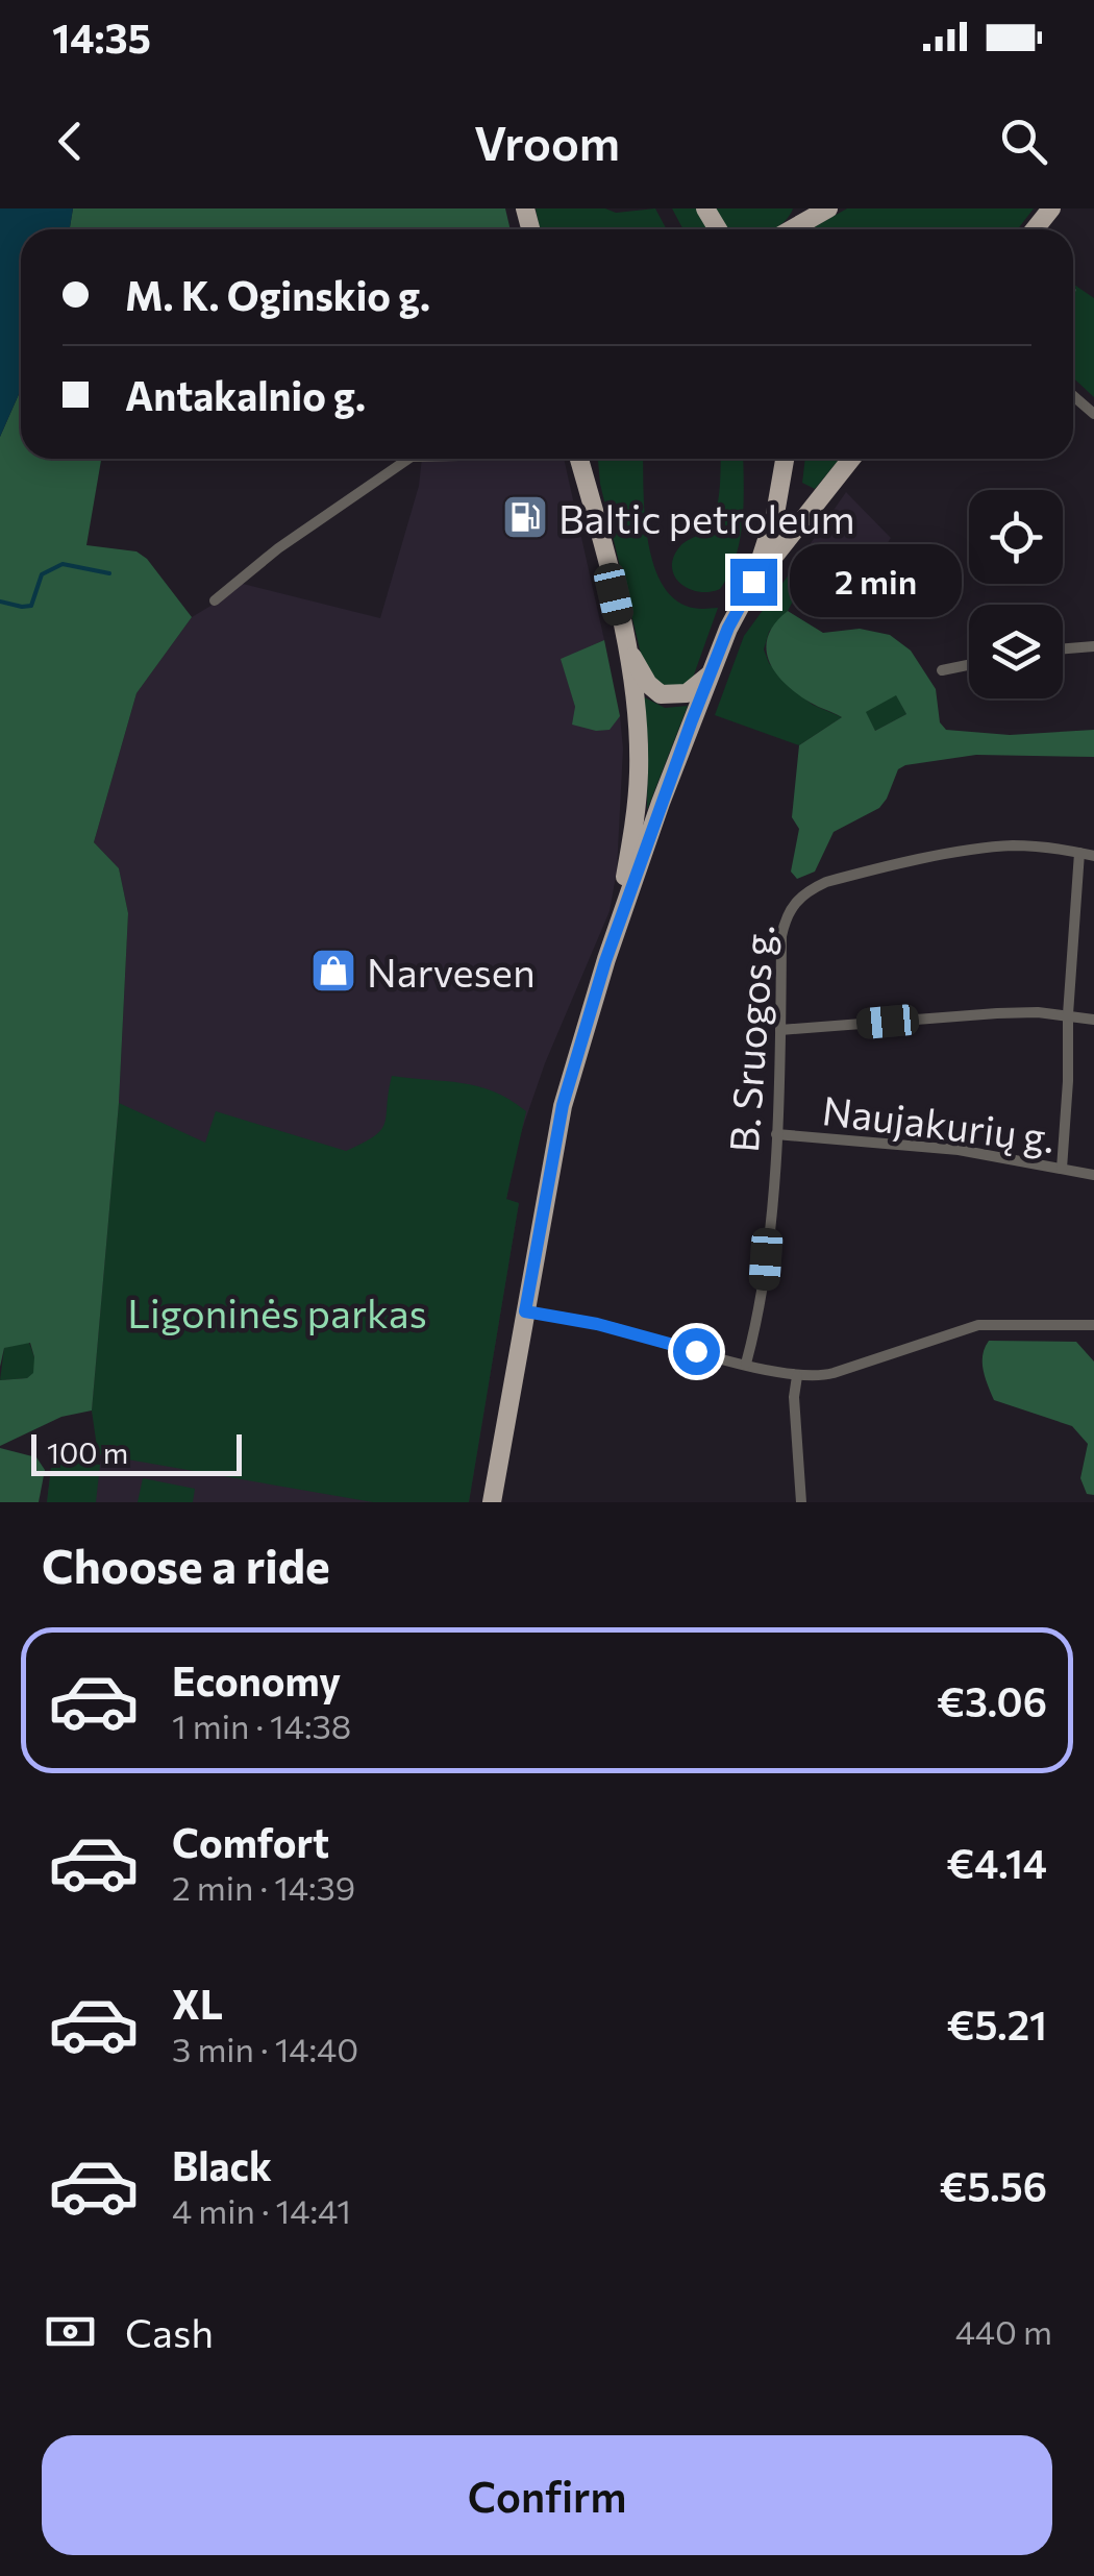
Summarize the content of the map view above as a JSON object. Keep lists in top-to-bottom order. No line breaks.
{"streets":{"street":["B. Sruogos g.","Naujakurių g."]},"crossings":[["B. Sruogos g.","Naujakurių g."]],"parks":["Ligoninės parkas"],"places":{"fuel station":["Baltic petroleum"],"shop":["Narvesen"]},"scale_bar":"100 m","page":{"status":"14:35","header":"Vroom","banner":["M. K. Oginskio g.","Antakalnio g."],"bubble":"2 min","scale":"100 m","heading":"Choose a ride","list":[{"name":"Economy","note":"1 min · 14:38","value":"€3.06"},{"name":"Comfort","note":"2 min · 14:39","value":"€4.14"},{"name":"XL","note":"3 min · 14:40","value":"€5.21"},{"name":"Black","note":"4 min · 14:41","value":"€5.56"}],"pay":["Cash","440 m"],"buttons":"Confirm"}}
